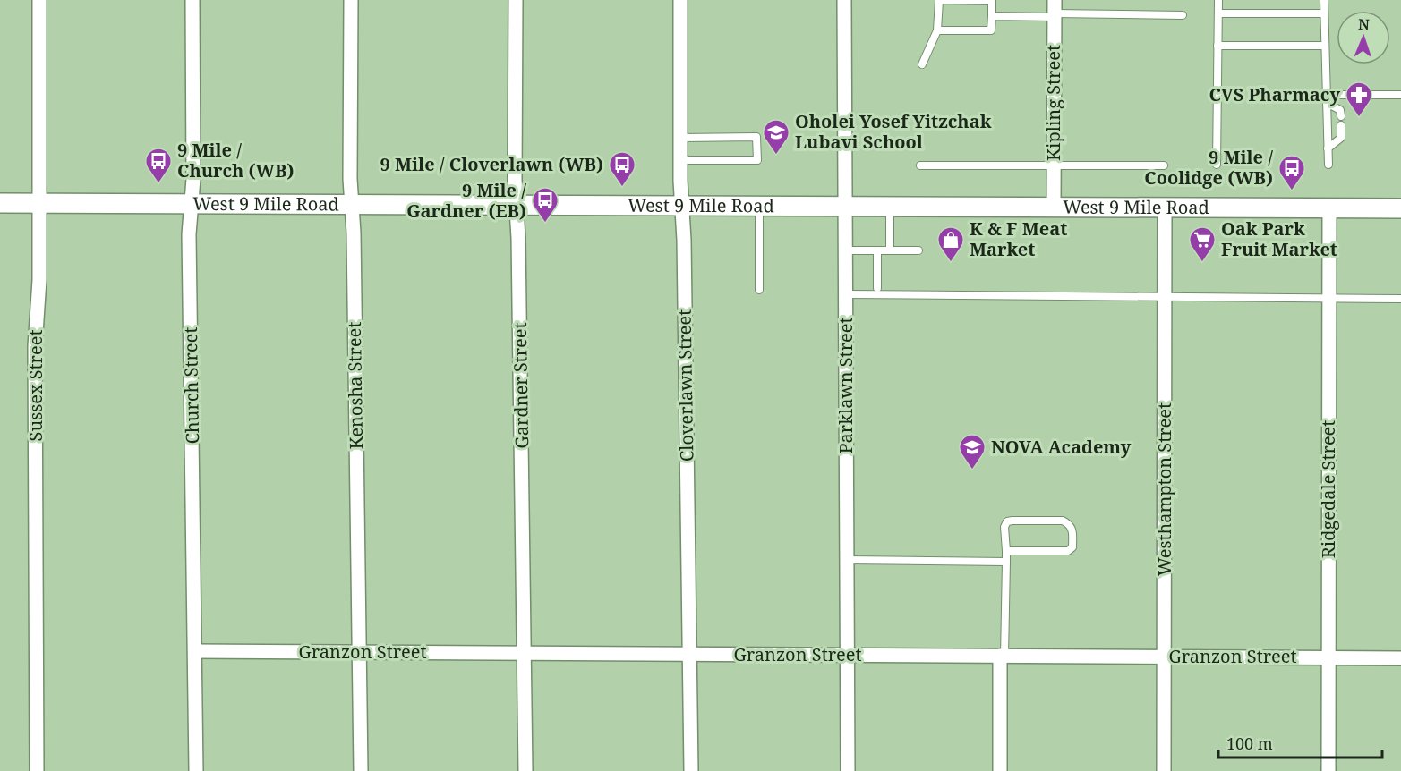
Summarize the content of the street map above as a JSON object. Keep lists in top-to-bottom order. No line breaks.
{"streets":{"main road":["West 9 Mile Road"],"street":["Kipling Street","Sussex Street","Church Street","Kenosha Street","Gardner Street","Cloverlawn Street","Parklawn Street","Westhampton Street","Ridgedale Street","Granzon Street"]},"crossings":[["Kipling Street","West 9 Mile Road"],["West 9 Mile Road","Sussex Street"],["West 9 Mile Road","Church Street"],["West 9 Mile Road","Kenosha Street"],["West 9 Mile Road","Gardner Street"],["West 9 Mile Road","Cloverlawn Street"],["West 9 Mile Road","Parklawn Street"],["West 9 Mile Road","Westhampton Street"],["West 9 Mile Road","Ridgedale Street"],["Church Street","Granzon Street"],["Kenosha Street","Granzon Street"],["Gardner Street","Granzon Street"],["Cloverlawn Street","Granzon Street"],["Parklawn Street","Granzon Street"],["Westhampton Street","Granzon Street"],["Ridgedale Street","Granzon Street"]],"places":{"pharmacy":["CVS Pharmacy"],"school or university":["Oholei Yosef Yitzchak Lubavi School","NOVA Academy"],"bus stop":["9 Mile / Church (WB)","9 Mile / Cloverlawn (WB)","9 Mile / Coolidge (WB)","9 Mile / Gardner (EB)"],"shop":["K & F Meat Market"],"supermarket":["Oak Park Fruit Market"]},"scale_bar":"100 m","north":"top"}
